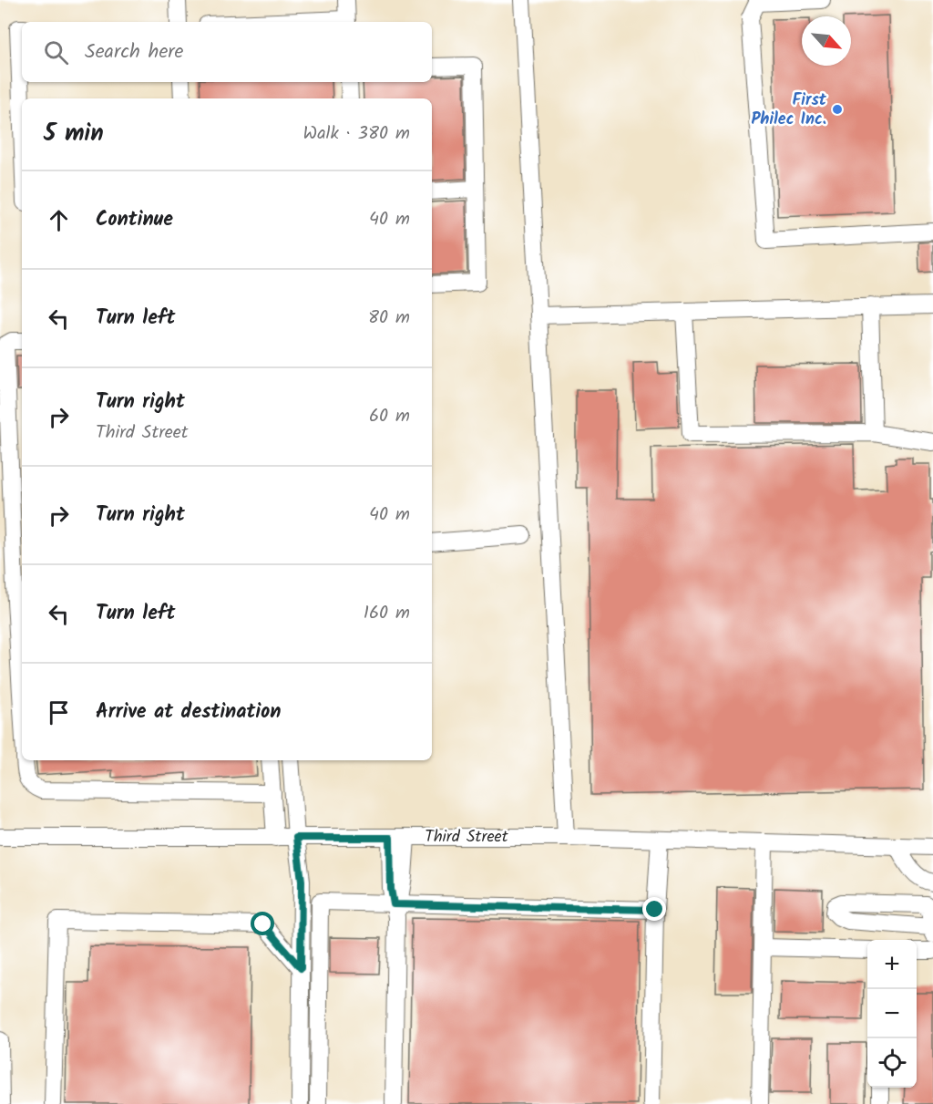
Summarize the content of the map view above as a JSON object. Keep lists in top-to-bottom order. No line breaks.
{"streets":{"street":["Third Street"]},"places":["First Philec Inc."],"north":"bottom right","page":{"search":"Search here","heading":["5 min","Walk · 380 m"],"list":[["Continue","40 m"],["Turn left","80 m"],["Turn right","Third Street","60 m"],["Turn right","40 m"],["Turn left","160 m"],"Arrive at destination"],"map_buttons":["+","−"]}}
